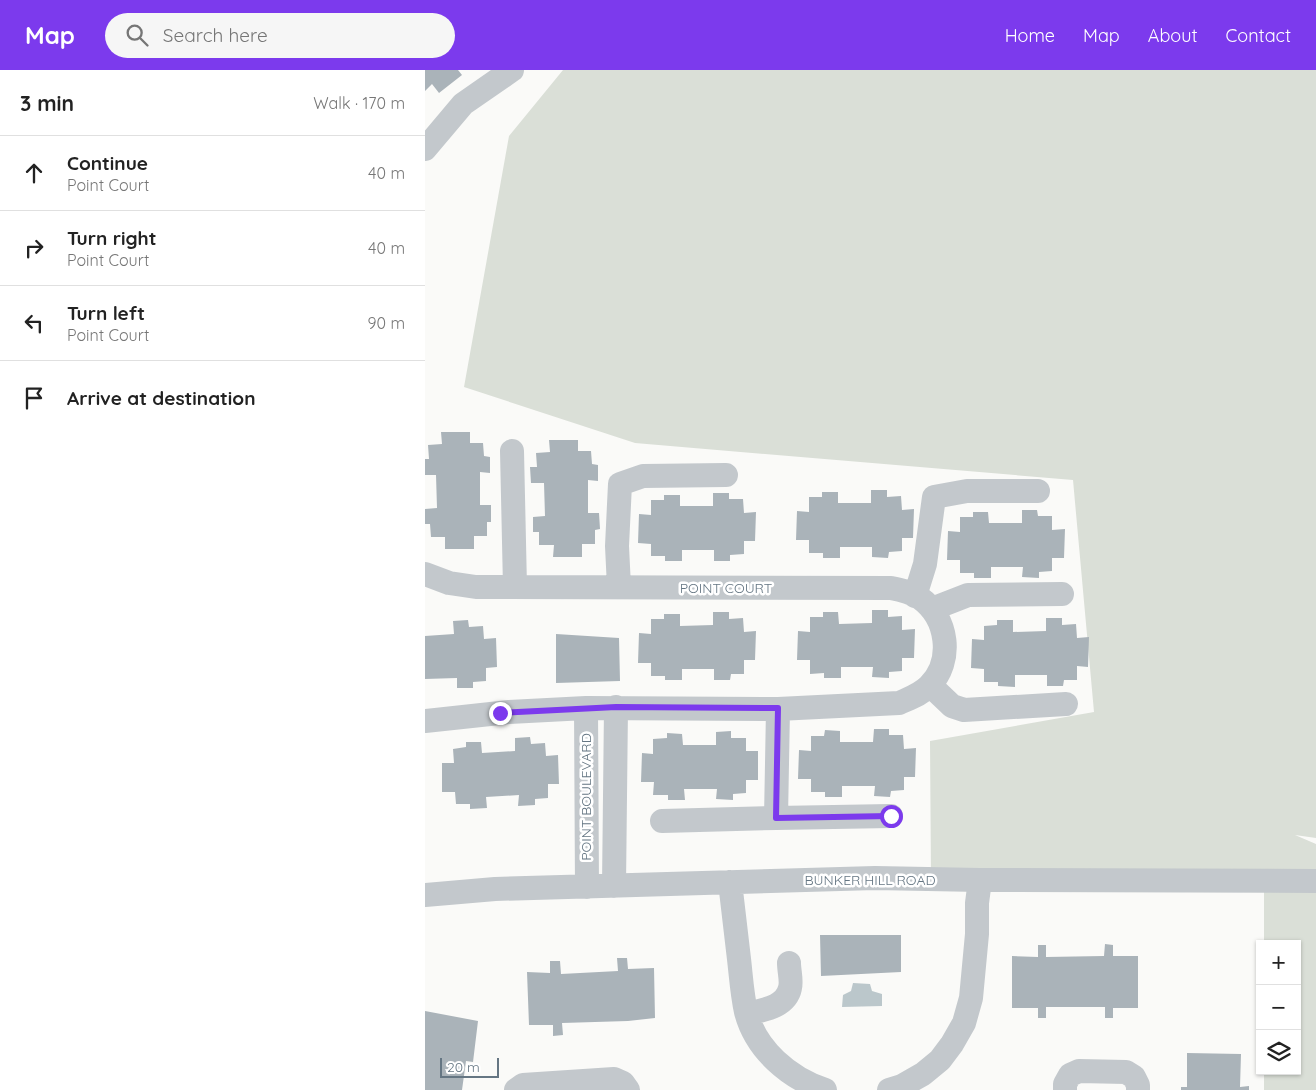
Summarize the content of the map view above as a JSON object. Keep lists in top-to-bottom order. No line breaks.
{"streets":{"street":["POINT COURT","POINT BOULEVARD","BUNKER HILL ROAD"]},"crossings":[["POINT BOULEVARD","BUNKER HILL ROAD"]],"scale_bar":"20 m","page":{"header":"Map","search":"Search here","nav":["Home","Map","About","Contact"],"heading":["3 min","Walk · 170 m"],"list":[["Continue","Point Court","40 m"],["Turn right","Point Court","40 m"],["Turn left","Point Court","90 m"],"Arrive at destination"],"map_buttons":["+","−"],"scale":"20 m"}}
